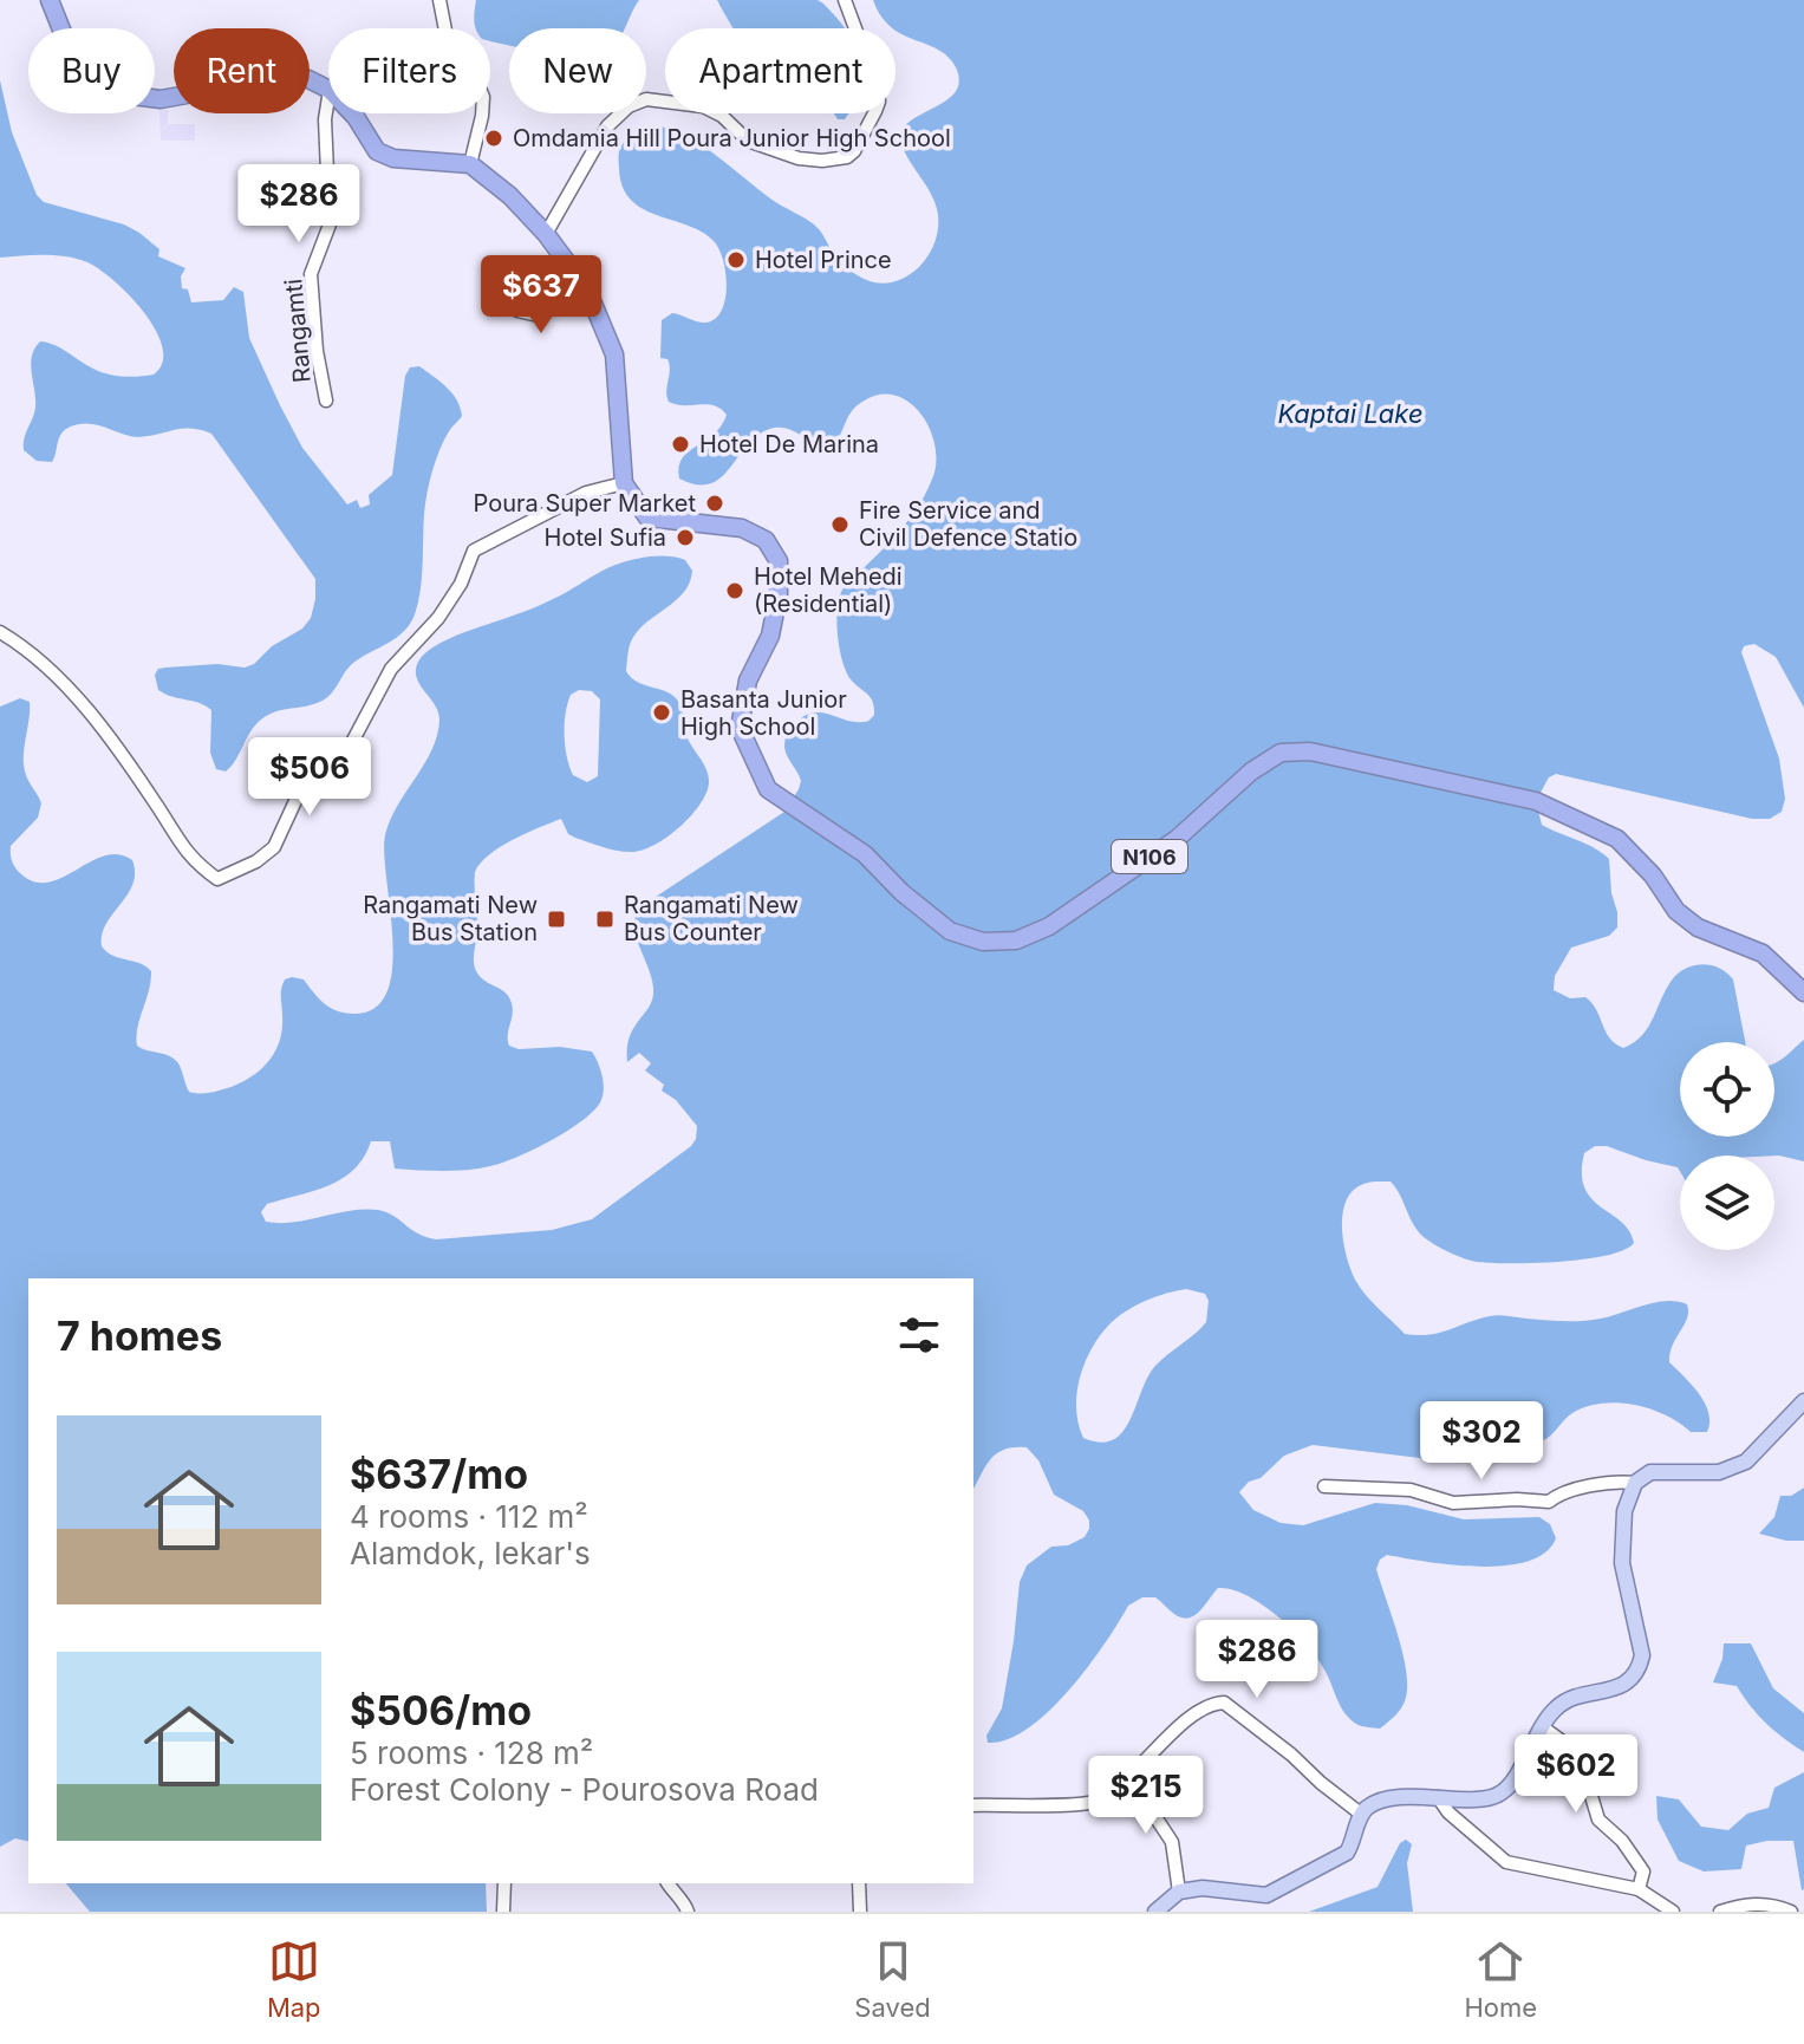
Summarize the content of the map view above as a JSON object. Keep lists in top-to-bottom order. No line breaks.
{"streets":{"highway":["N106"],"street":["Rangamti"]},"water":["Kaptai Lake"],"places":{"other":["Omdamia Hill Poura Junior High School","Hotel Prince","Hotel De Marina","Poura Super Market","Fire Service and Civil Defence Statio","Hotel Sufia","Hotel Mehedi (Residential)","Basanta Junior High School"],"transit":["Rangamati New Bus Station","Rangamati New Bus Counter"]},"page":{"chip":["Buy","Rent","Filters","New","Apartment"],"price":["$286","$637","$506","$302","$286","$602","$215"],"heading":"7 homes","list":[{"name":"$637/mo","note":"4 rooms · 112 m² · Alamdok, lekar's"},{"name":"$506/mo","note":"5 rooms · 128 m² · Forest Colony - Pourosova Road"}],"tabs":["Map","Saved","Home"]}}
